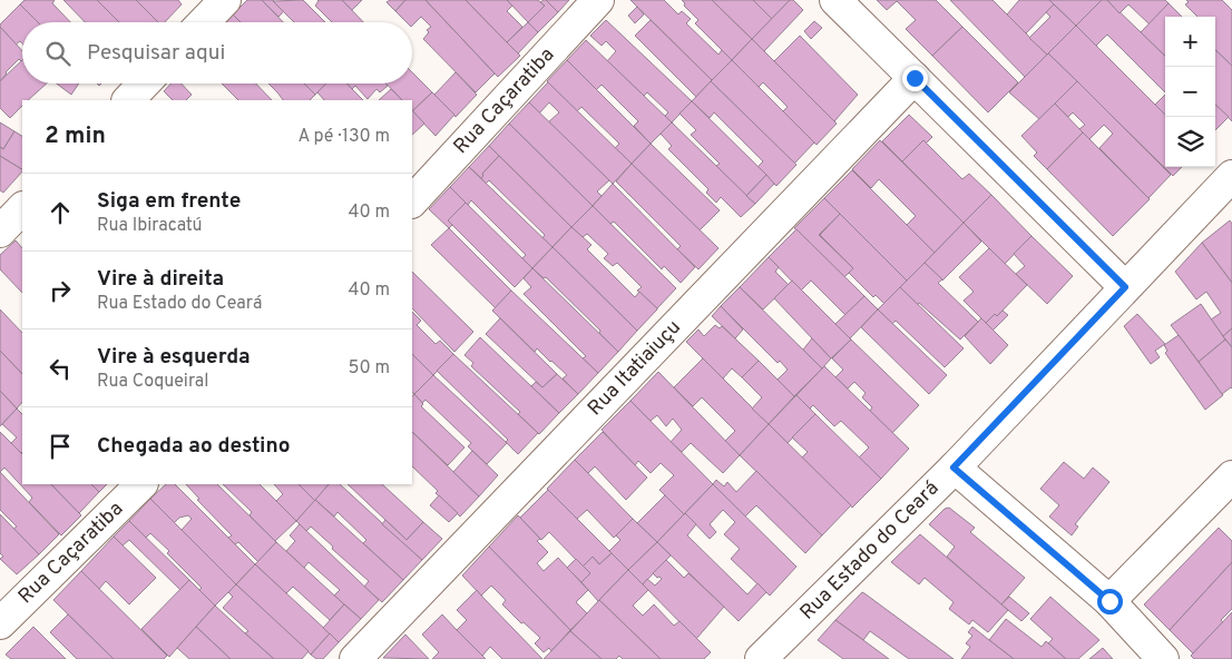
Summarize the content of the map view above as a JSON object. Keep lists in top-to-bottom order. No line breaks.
{"streets":{"street":["Rua Caçaratiba","Rua Itatiaiuçu","Rua Estado do Ceará"]},"page":{"map_buttons":["+","−"],"search":"Pesquisar aqui","heading":["2 min","A pé · 130 m"],"list":[["Siga em frente","Rua Ibiracatú","40 m"],["Vire à direita","Rua Estado do Ceará","40 m"],["Vire à esquerda","Rua Coqueiral","50 m"],"Chegada ao destino"]}}
